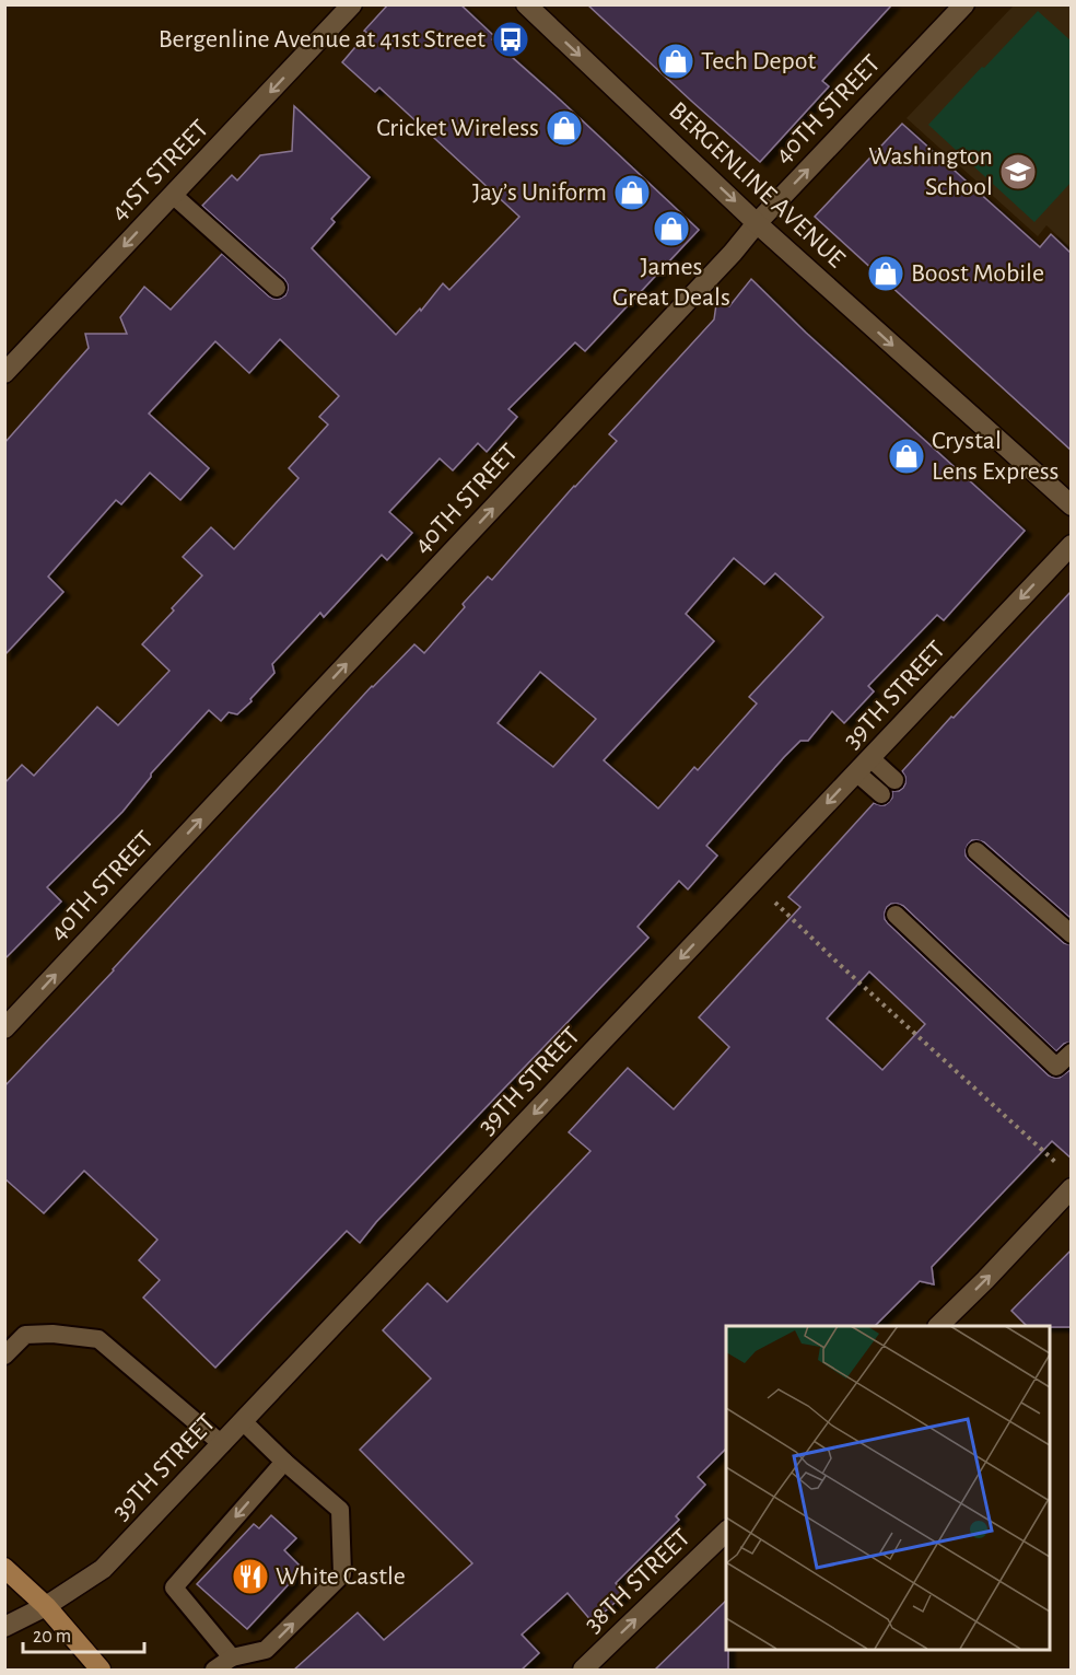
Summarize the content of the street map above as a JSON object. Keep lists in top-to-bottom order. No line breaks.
{"streets":{"street":["40TH STREET","41ST STREET","BERGENLINE AVENUE","39TH STREET","38TH STREET"]},"crossings":[["40TH STREET","BERGENLINE AVENUE"]],"one_way":["40TH STREET","41ST STREET","BERGENLINE AVENUE","39TH STREET","38TH STREET"],"places":{"bus stop":["Bergenline Avenue at 41st Street"],"shop":["Tech Depot","Cricket Wireless","Jay’s Uniform","James Great Deals","Boost Mobile","Crystal Lens Express"],"school or university":["Washington School"],"restaurant":["White Castle"]},"scale_bar":"20 m"}
